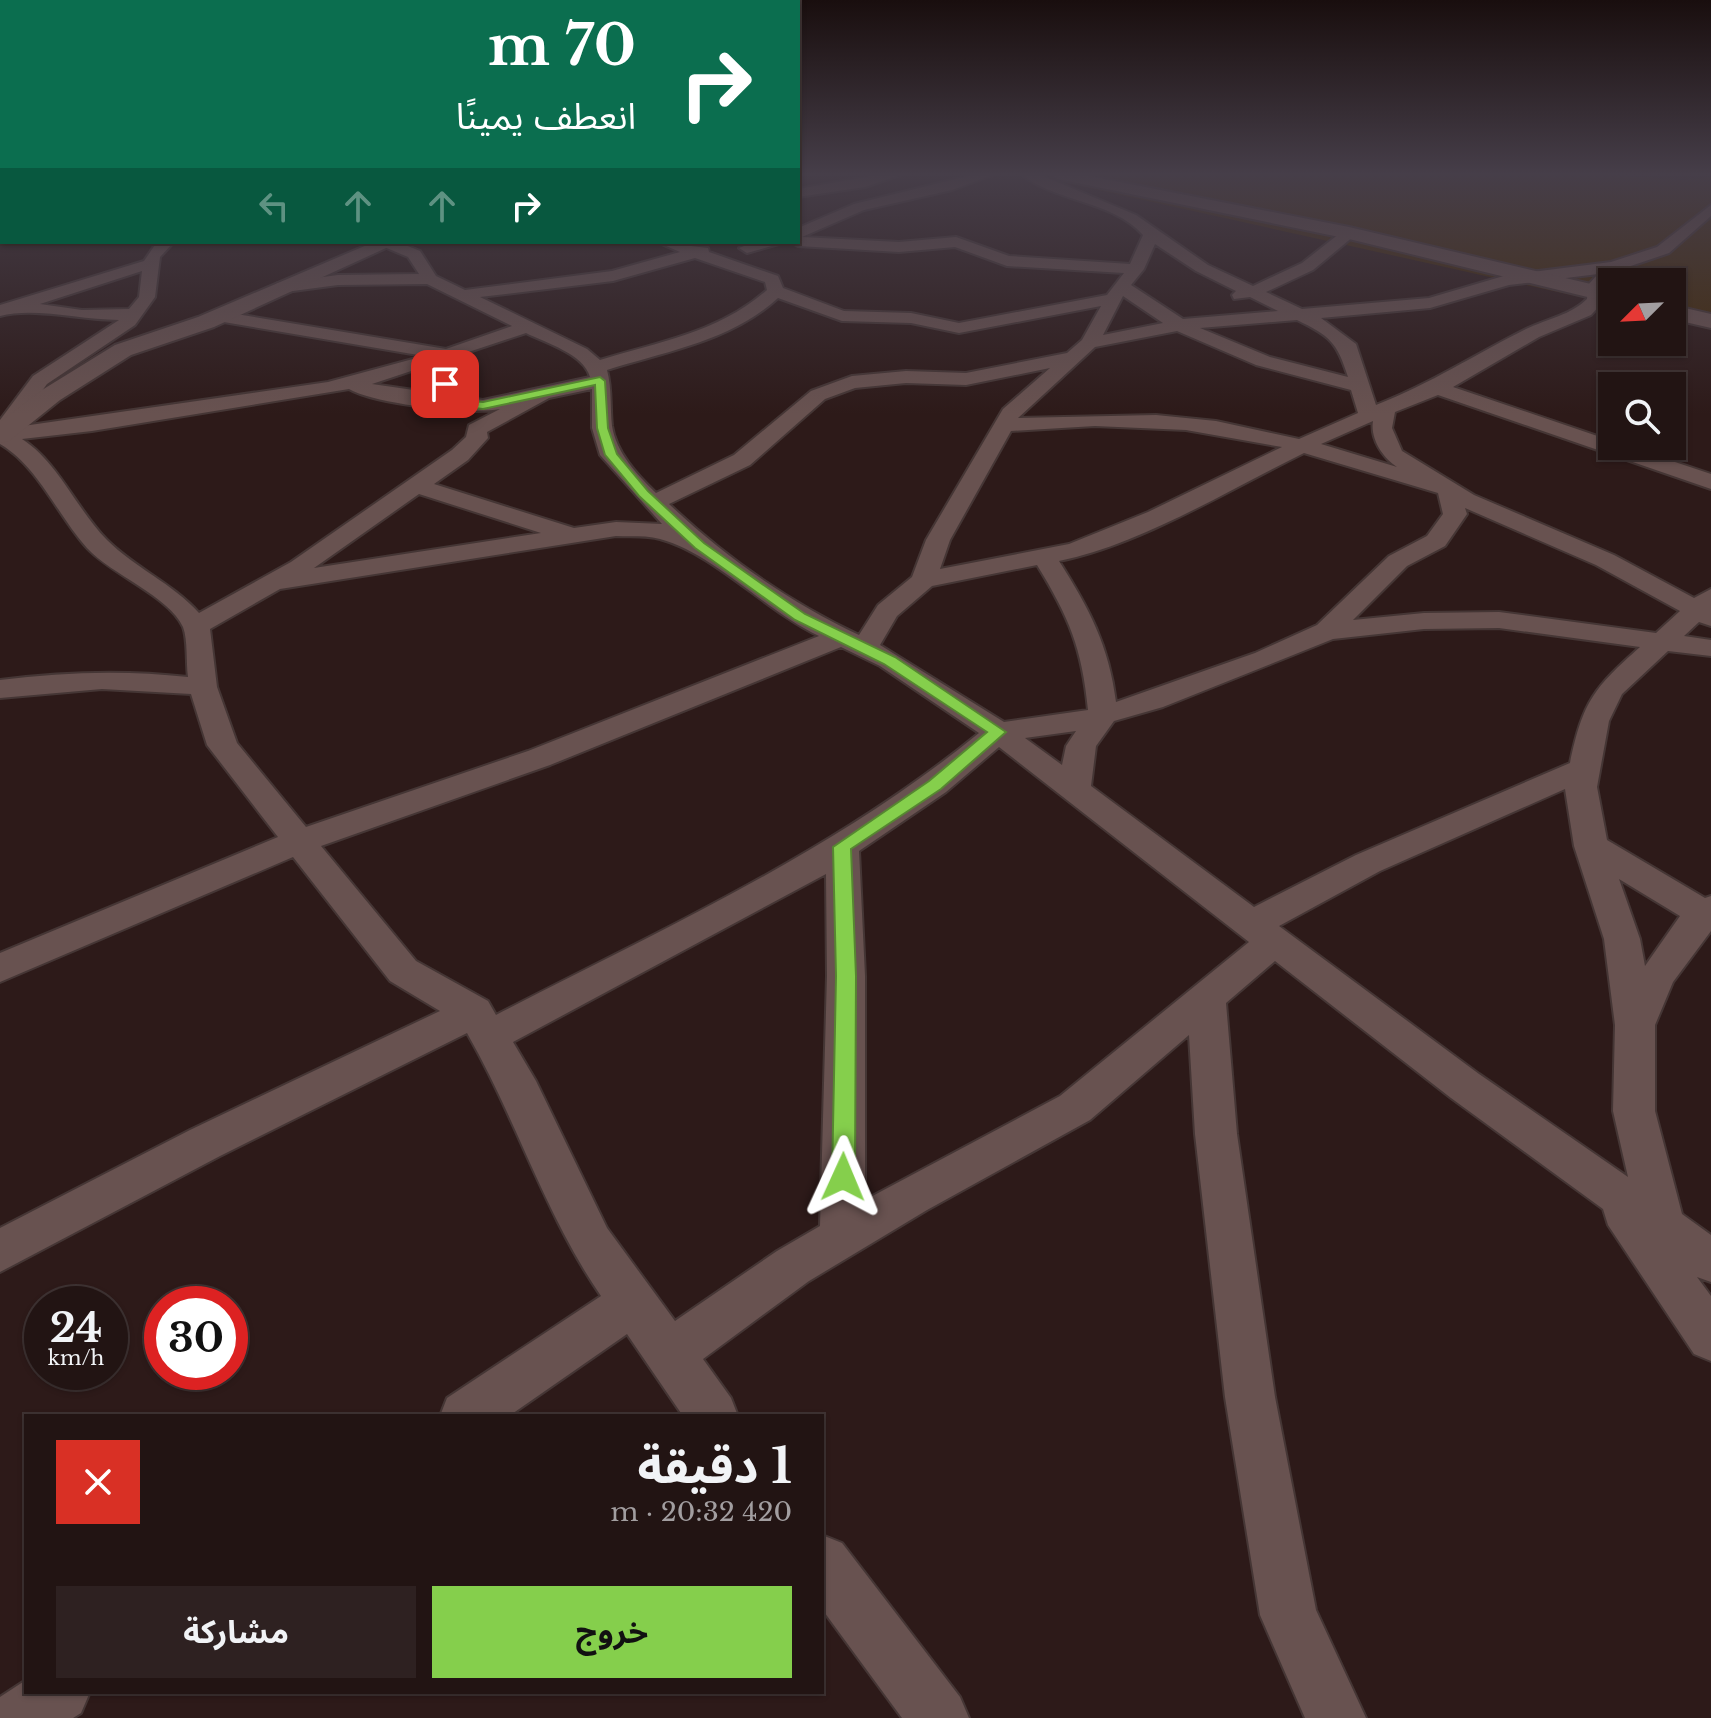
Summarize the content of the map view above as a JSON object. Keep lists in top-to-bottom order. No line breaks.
{"north":"bottom left","page":{"turn":["70 m","انعطف يمينًا"],"speed":"24 km/h","limit":"30","heading":["1 دقيقة","420 m · 20:32"],"buttons":["خروج","مشاركة"]}}
